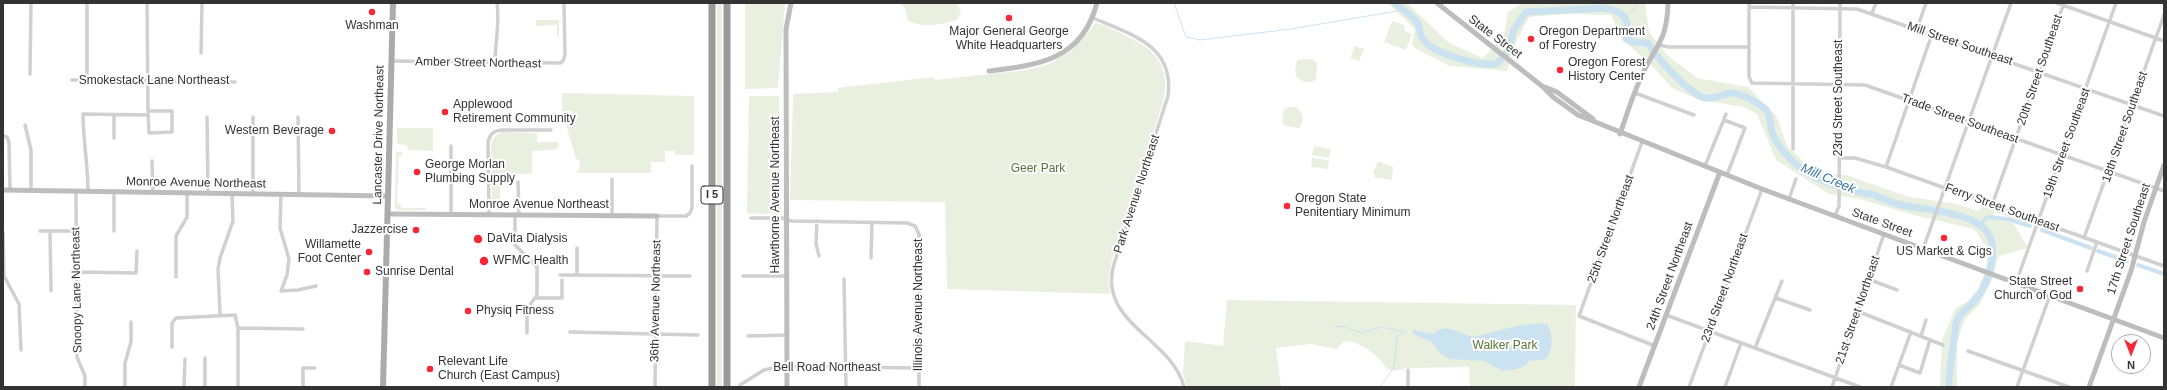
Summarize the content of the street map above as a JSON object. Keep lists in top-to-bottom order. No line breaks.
{"streets":{"highway":["I 5"],"main road":["State Street","Lancaster Drive Northeast","Monroe Avenue Northeast","Hawthorne Avenue Northeast","17th Street Southeast","24th Street Northeast"],"street":["Mill Street Southeast","Amber Street Northeast","20th Street Southeast","Smokestack Lane Northeast","23rd Street Southeast","Trade Street Southeast","18th Street Southeast","19th Street Southeast","Park Avenue Northeast","Ferry Street Southeast","25th Street Northeast","23rd Street Northeast","Snoopy Lane Northeast","36th Avenue Northeast","Illinois Avenue Northeast","21st Street Northeast","Bell Road Northeast"]},"crossings":[["State Street","23rd Street Southeast"],["State Street","19th Street Southeast"],["State Street","25th Street Northeast"],["State Street","17th Street Southeast"],["State Street","24th Street Northeast"],["State Street","23rd Street Northeast"],["State Street","21st Street Northeast"],["Mill Street Southeast","20th Street Southeast"],["Mill Street Southeast","23rd Street Southeast"],["Mill Street Southeast","18th Street Southeast"],["Mill Street Southeast","19th Street Southeast"],["Amber Street Northeast","Lancaster Drive Northeast"],["20th Street Southeast","Trade Street Southeast"],["20th Street Southeast","Ferry Street Southeast"],["23rd Street Southeast","Trade Street Southeast"],["23rd Street Southeast","Ferry Street Southeast"],["Trade Street Southeast","18th Street Southeast"],["Trade Street Southeast","19th Street Southeast"],["Trade Street Southeast","17th Street Southeast"],["18th Street Southeast","Ferry Street Southeast"],["Lancaster Drive Northeast","Monroe Avenue Northeast"],["19th Street Southeast","Ferry Street Southeast"],["Monroe Avenue Northeast","Snoopy Lane Northeast"],["Monroe Avenue Northeast","36th Avenue Northeast"],["Hawthorne Avenue Northeast","Bell Road Northeast"],["Ferry Street Southeast","17th Street Southeast"],["25th Street Northeast","24th Street Northeast"],["Illinois Avenue Northeast","Bell Road Northeast"]],"water":["Mill Creek"],"parks":["Geer Park","Walker Park"],"places":["Washman","Major General George White Headquarters","Oregon Department of Forestry","Oregon Forest History Center","Applewood Retirement Community","Western Beverage","George Morlan Plumbing Supply","Oregon State Penitentiary Minimum","Jazzercise","US Market & Cigs","DaVita Dialysis","Willamette Foot Center","WFMC Health","Sunrise Dental","State Street Church of God","Physiq Fitness","Relevant Life Church (East Campus)"],"north":"bottom"}
